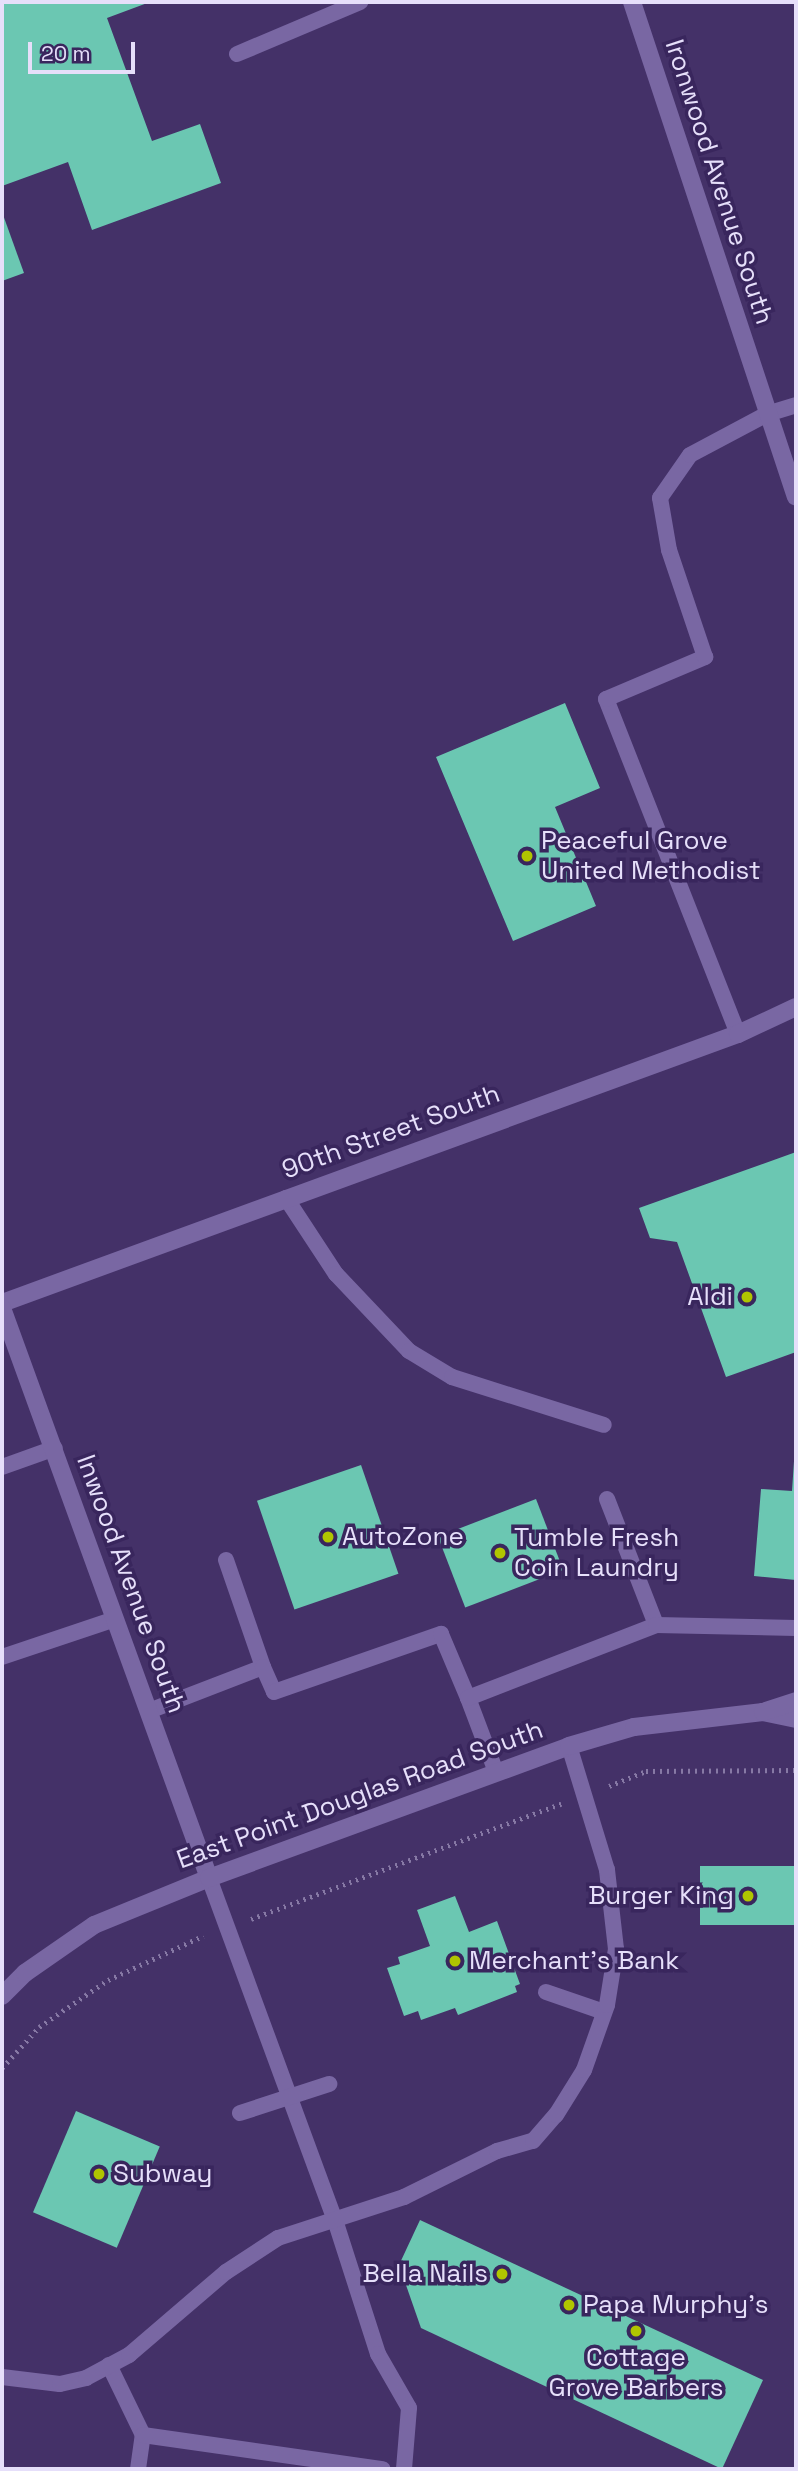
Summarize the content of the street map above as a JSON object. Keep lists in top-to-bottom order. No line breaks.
{"streets":{"street":["Ironwood Avenue South","90th Street South","Inwood Avenue South","East Point Douglas Road South"]},"crossings":[["Inwood Avenue South","East Point Douglas Road South"]],"places":["Peaceful Grove United Methodist","Aldi","AutoZone","Tumble Fresh Coin Laundry","Burger King","Merchant's Bank","Subway","Bella Nails","Papa Murphy's","Cottage Grove Barbers"],"scale_bar":"20 m"}
